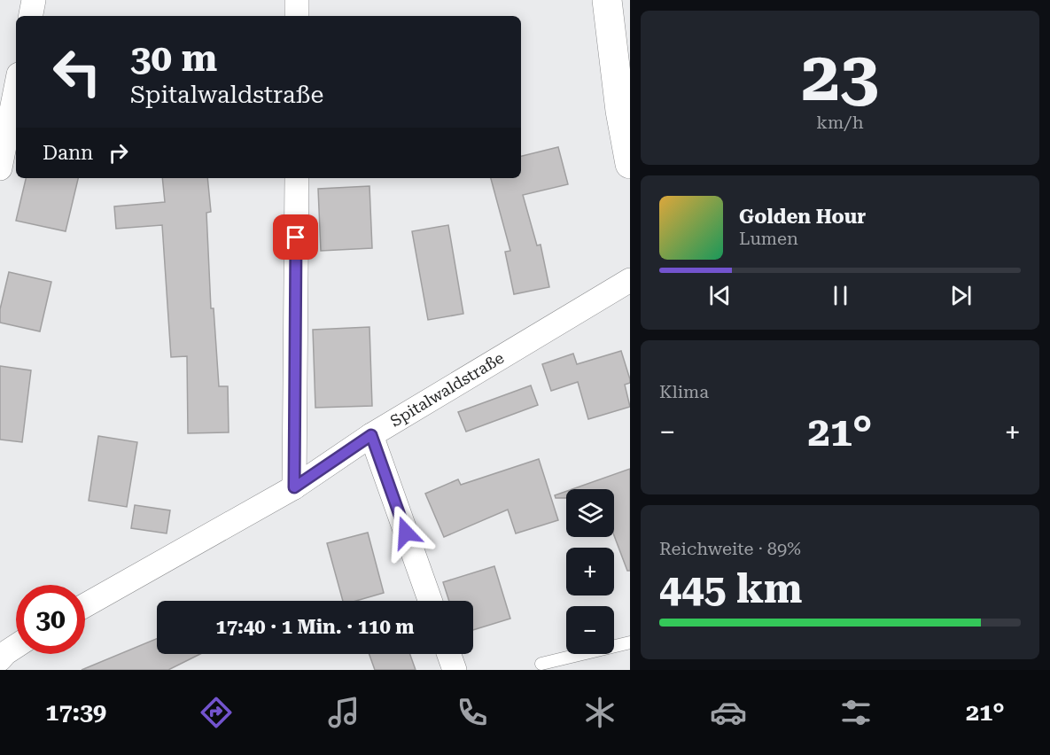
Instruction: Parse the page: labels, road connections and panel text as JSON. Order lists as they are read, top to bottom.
{
  "streets": {
    "street": ["Spitalwaldstraße"]
  },
  "page": {
    "tile": [
      ["23", "km/h"],
      "Klima",
      ["Reichweite · 89%", "445 km"]
    ],
    "turn": ["30 m", "Spitalwaldstraße"],
    "then": "Dann",
    "song": ["Golden Hour", "Lumen"],
    "heat": ["−", "21°", "+"],
    "map_buttons": ["+", "−"],
    "limit": "30",
    "trip": "17:40 · 1 Min. · 110 m",
    "tabs": ["17:39", "21°"]
  }
}
